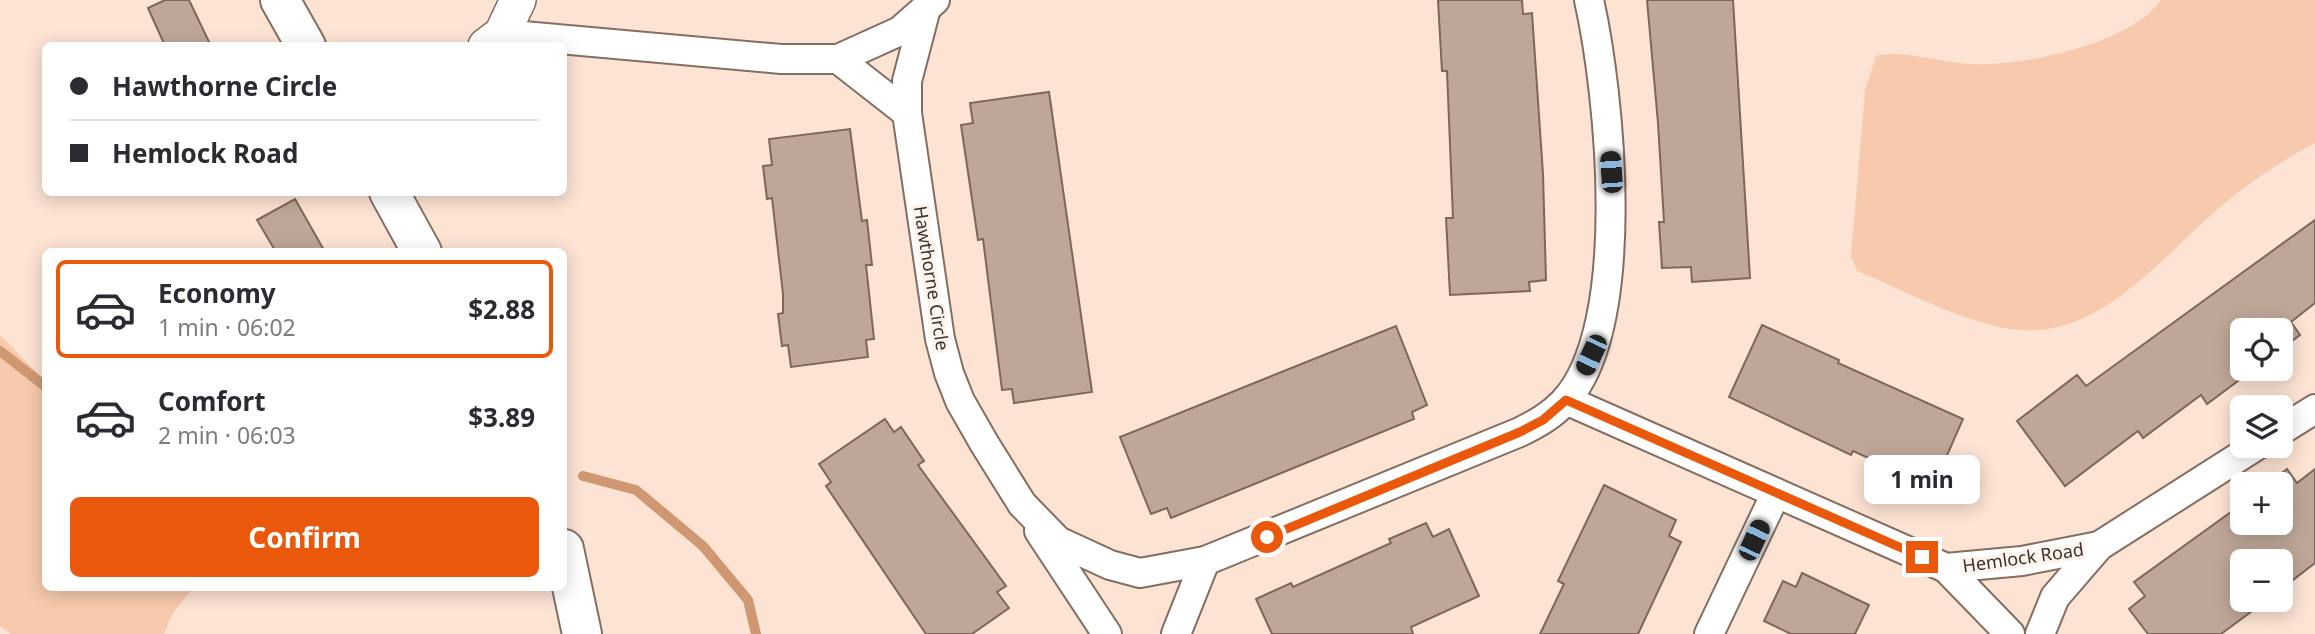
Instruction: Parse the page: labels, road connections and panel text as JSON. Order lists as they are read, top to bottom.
{
  "streets": {
    "street": ["Hawthorne Circle", "Hemlock Road"]
  },
  "crossings": [
    ["Hawthorne Circle", "Hemlock Road"]
  ],
  "page": {
    "banner": ["Hawthorne Circle", "Hemlock Road"],
    "list": [
      {
        "name": "Economy",
        "note": "1 min · 06:02",
        "value": "$2.88"
      },
      {
        "name": "Comfort",
        "note": "2 min · 06:03",
        "value": "$3.89"
      }
    ],
    "map_buttons": ["+", "−"],
    "bubble": "1 min",
    "buttons": "Confirm"
  }
}
